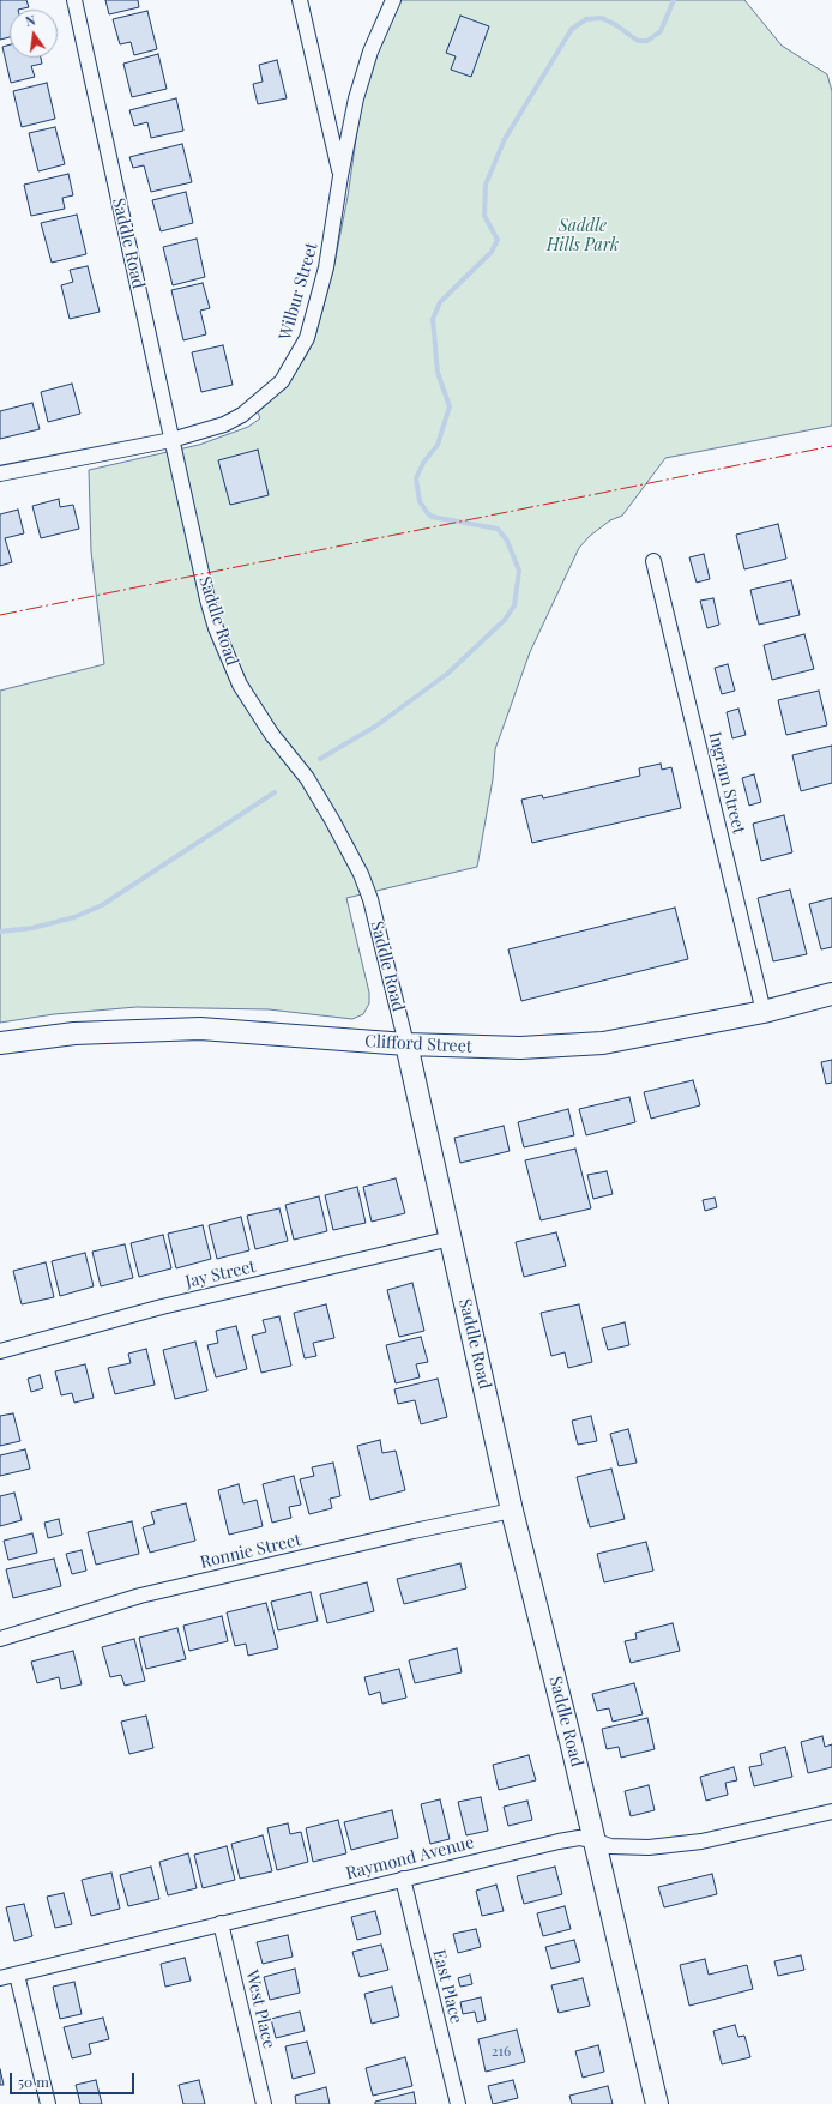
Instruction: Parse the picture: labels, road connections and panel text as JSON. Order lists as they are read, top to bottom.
{
  "streets": {
    "street": [
      "Saddle Road",
      "Wilbur Street",
      "Ingram Street",
      "Clifford Street",
      "Jay Street",
      "Ronnie Street",
      "Raymond Avenue",
      "East Place",
      "West Place"
    ]
  },
  "crossings": [
    ["Saddle Road", "Wilbur Street"],
    ["Saddle Road", "Clifford Street"],
    ["Saddle Road", "Jay Street"],
    ["Saddle Road", "Ronnie Street"],
    ["Saddle Road", "Raymond Avenue"],
    ["Ingram Street", "Clifford Street"],
    ["Raymond Avenue", "East Place"],
    ["Raymond Avenue", "West Place"]
  ],
  "parks": ["Saddle Hills Park"],
  "house_numbers": ["216"],
  "scale_bar": "50 m",
  "north": "top"
}
